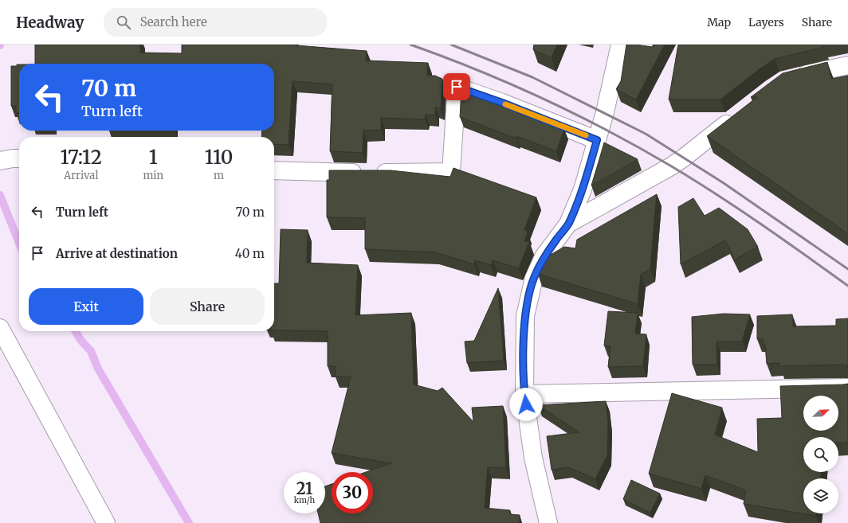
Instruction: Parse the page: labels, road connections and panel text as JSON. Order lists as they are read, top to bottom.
{
  "north": "top right",
  "page": {
    "header": "Headway",
    "search": "Search here",
    "nav": ["Map", "Layers", "Share"],
    "turn": ["70 m", "Turn left"],
    "eta": [
      "17:12",
      "Arrival",
      "1",
      "min",
      "110",
      "m"
    ],
    "list": [
      {
        "name": "Turn left",
        "value": "70 m"
      },
      {
        "name": "Arrive at destination",
        "value": "40 m"
      }
    ],
    "buttons": ["Exit", "Share"],
    "speed": "21 km/h",
    "limit": "30"
  }
}
